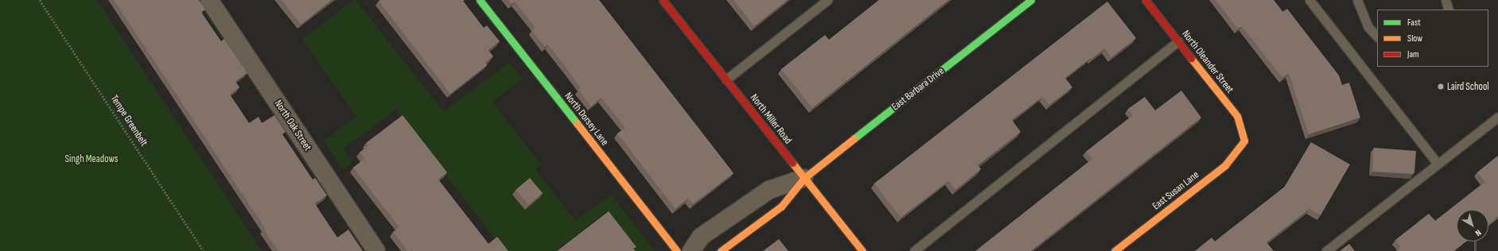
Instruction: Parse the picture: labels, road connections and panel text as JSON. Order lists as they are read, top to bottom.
{
  "streets": {
    "street": [
      "North Oleander Street",
      "East Barbara Drive",
      "North Dorsey Lane",
      "North Miller Road",
      "North Oak Street",
      "East Susan Lane"
    ],
    "path": ["Tempe Greenbelt"]
  },
  "crossings": [
    ["North Oleander Street", "East Susan Lane"],
    ["East Barbara Drive", "North Miller Road"]
  ],
  "parks": ["Singh Meadows"],
  "places": ["Laird School"],
  "legend": ["Fast", "Slow", "Jam"],
  "north": "bottom right"
}
